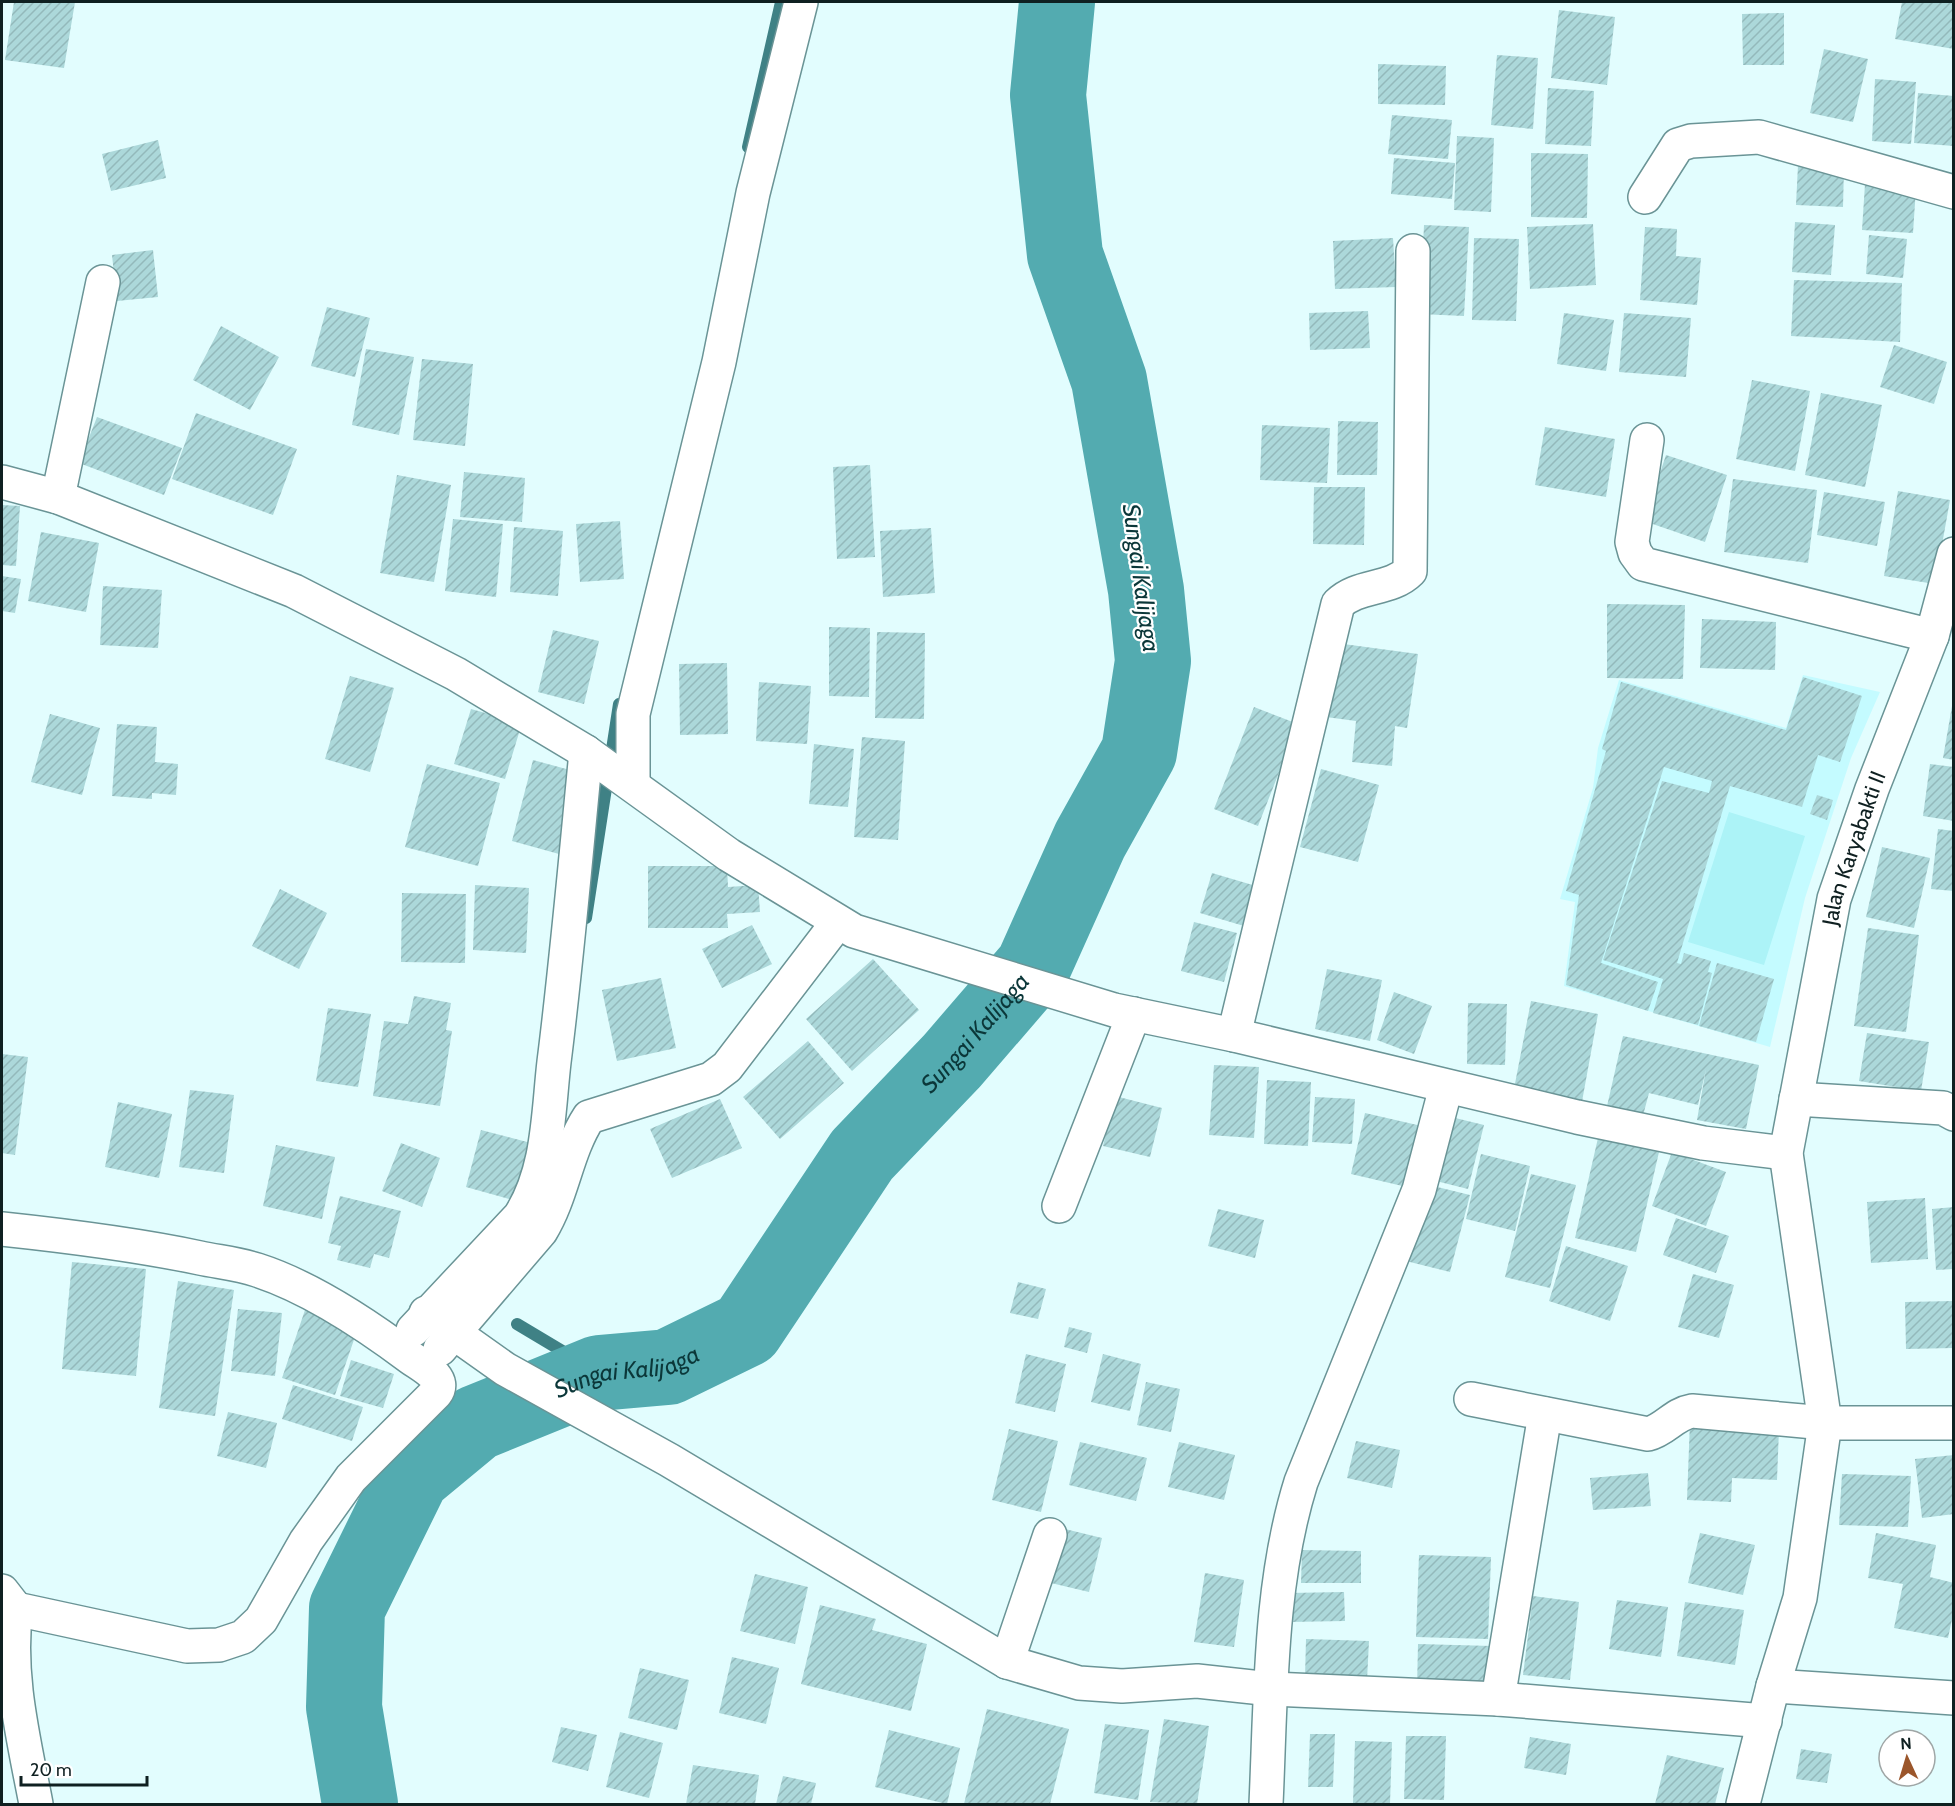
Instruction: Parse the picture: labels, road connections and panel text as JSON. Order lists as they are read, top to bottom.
{
  "streets": {
    "street": ["Jalan Karyabakti II"]
  },
  "water": ["Sungai Kalijaga"],
  "scale_bar": "20 m",
  "north": "top"
}
